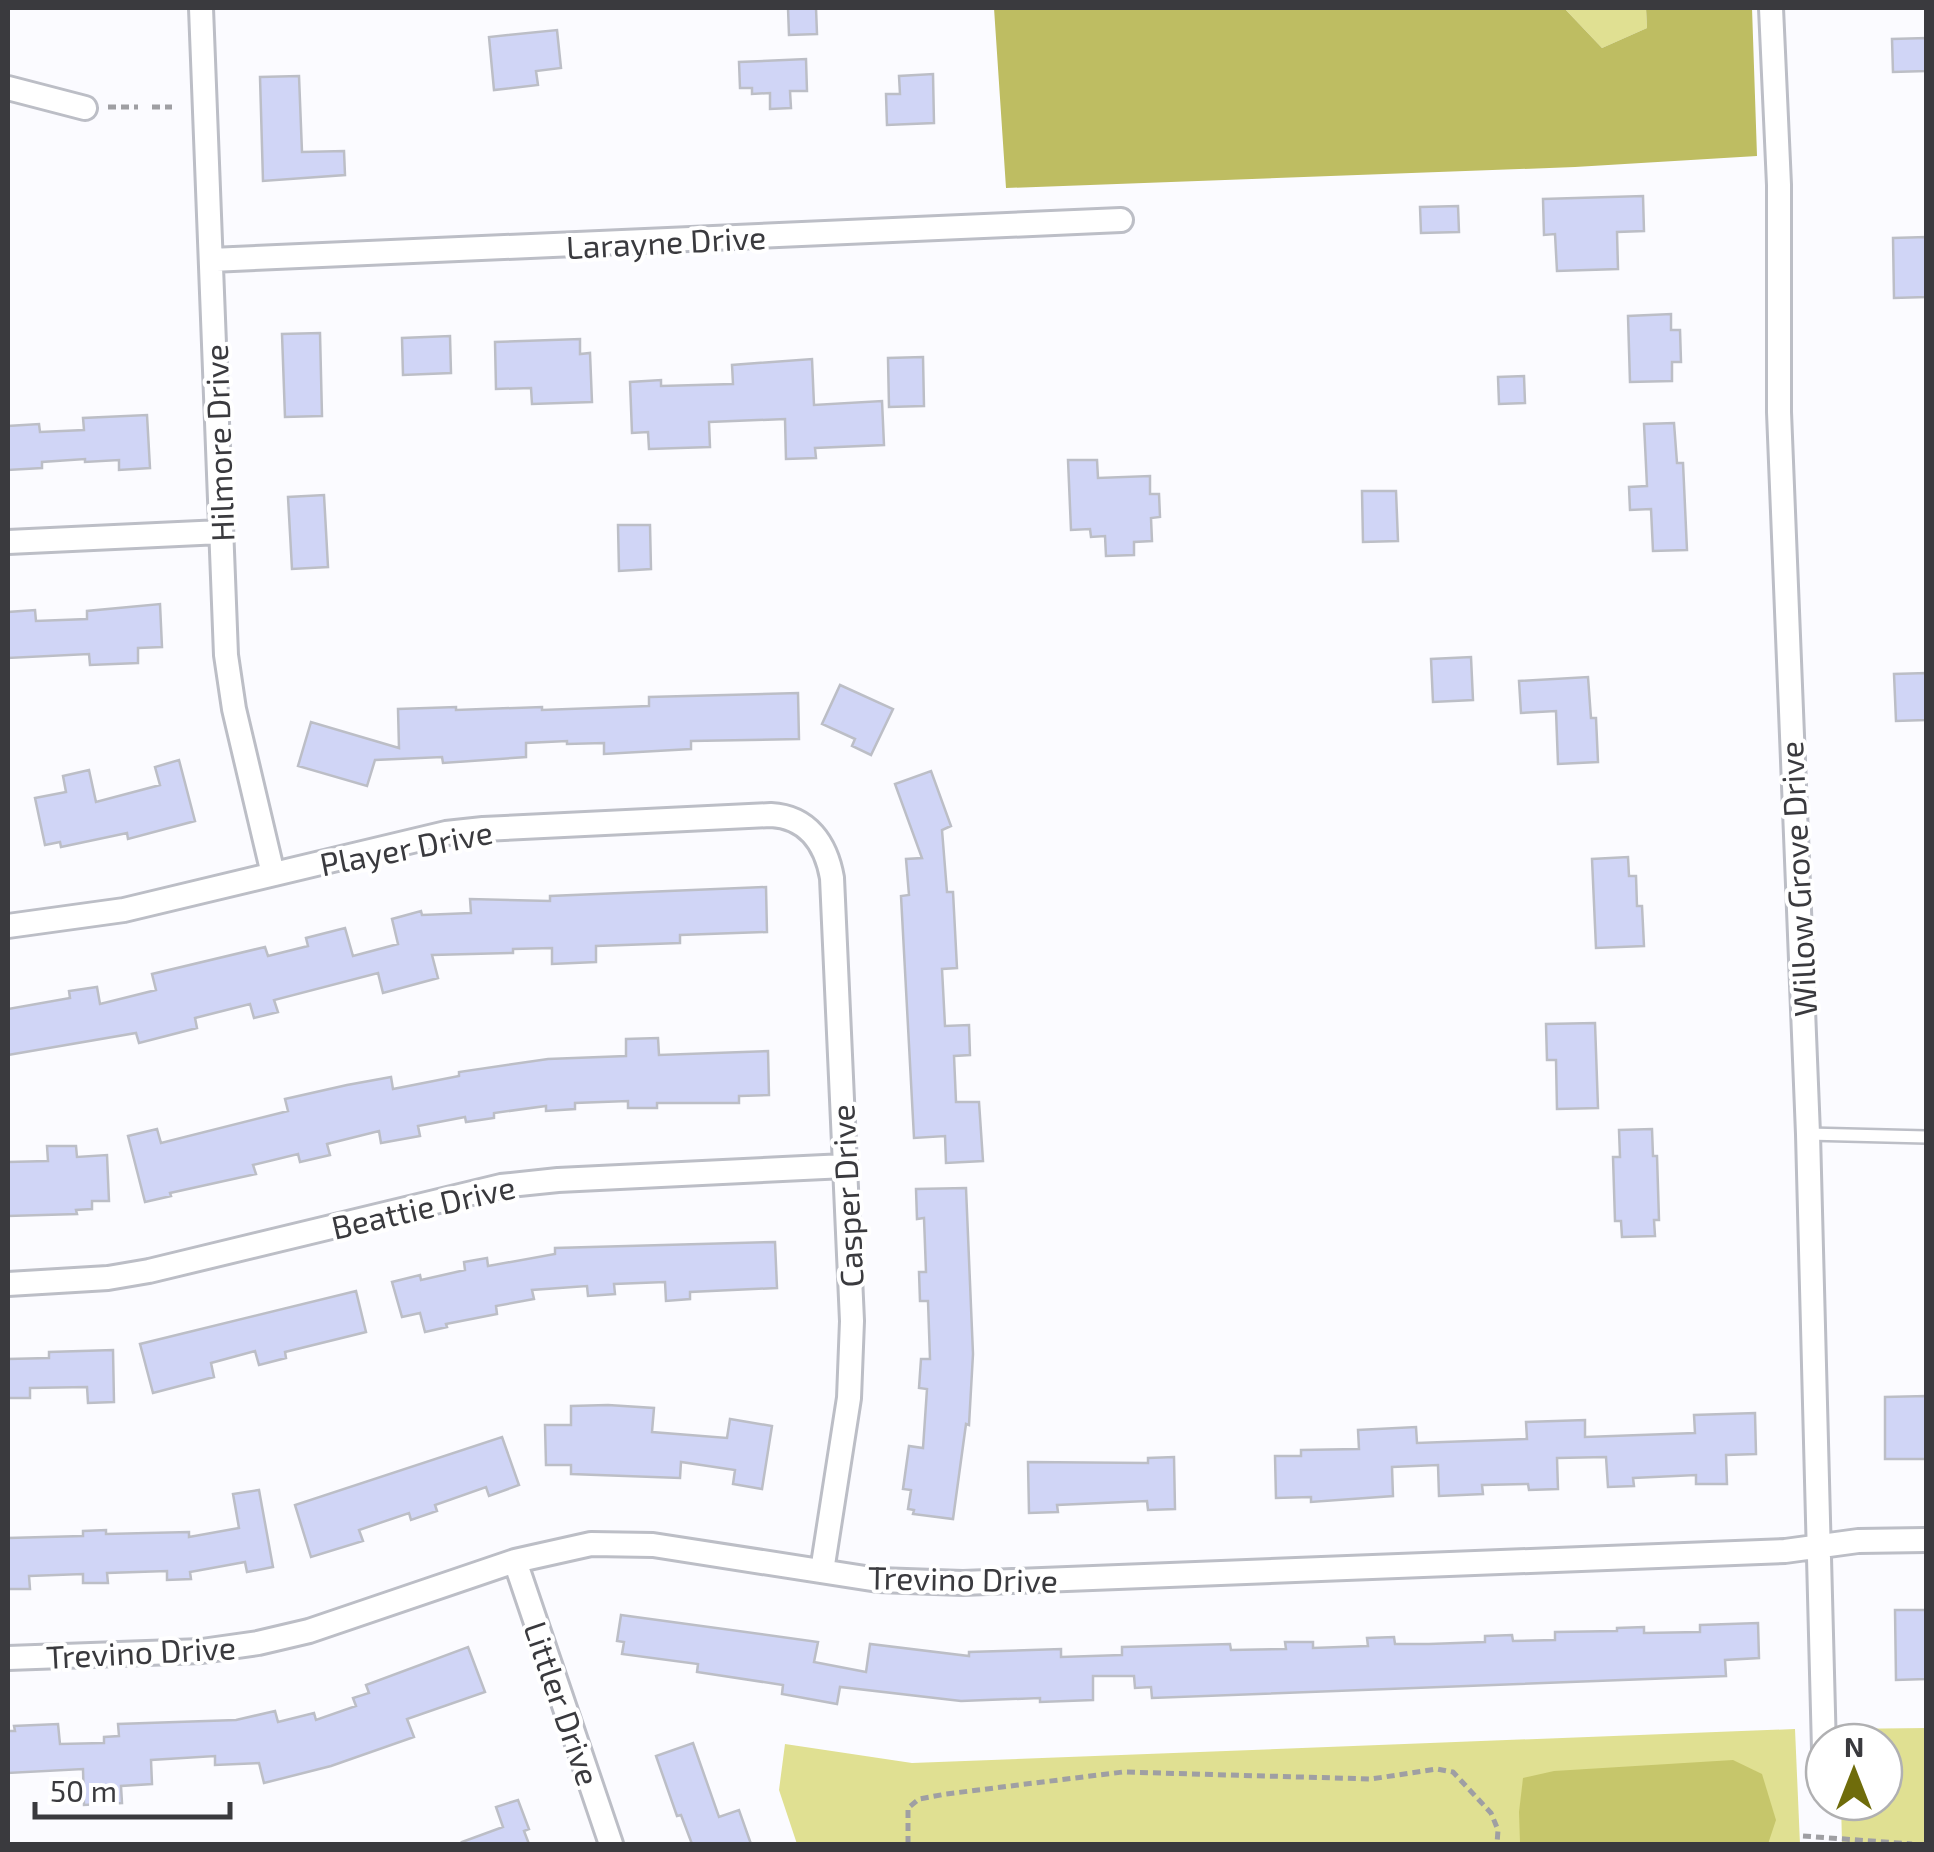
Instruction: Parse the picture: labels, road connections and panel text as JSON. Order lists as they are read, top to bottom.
{
  "streets": {
    "street": [
      "Larayne Drive",
      "Hilmore Drive",
      "Player Drive",
      "Willow Grove Drive",
      "Casper Drive",
      "Beattie Drive",
      "Trevino Drive",
      "Littler Drive"
    ]
  },
  "crossings": [
    ["Larayne Drive", "Hilmore Drive"],
    ["Hilmore Drive", "Player Drive"],
    ["Player Drive", "Casper Drive"],
    ["Willow Grove Drive", "Trevino Drive"],
    ["Casper Drive", "Beattie Drive"],
    ["Casper Drive", "Trevino Drive"],
    ["Trevino Drive", "Littler Drive"]
  ],
  "scale_bar": "50 m",
  "north": "top"
}
